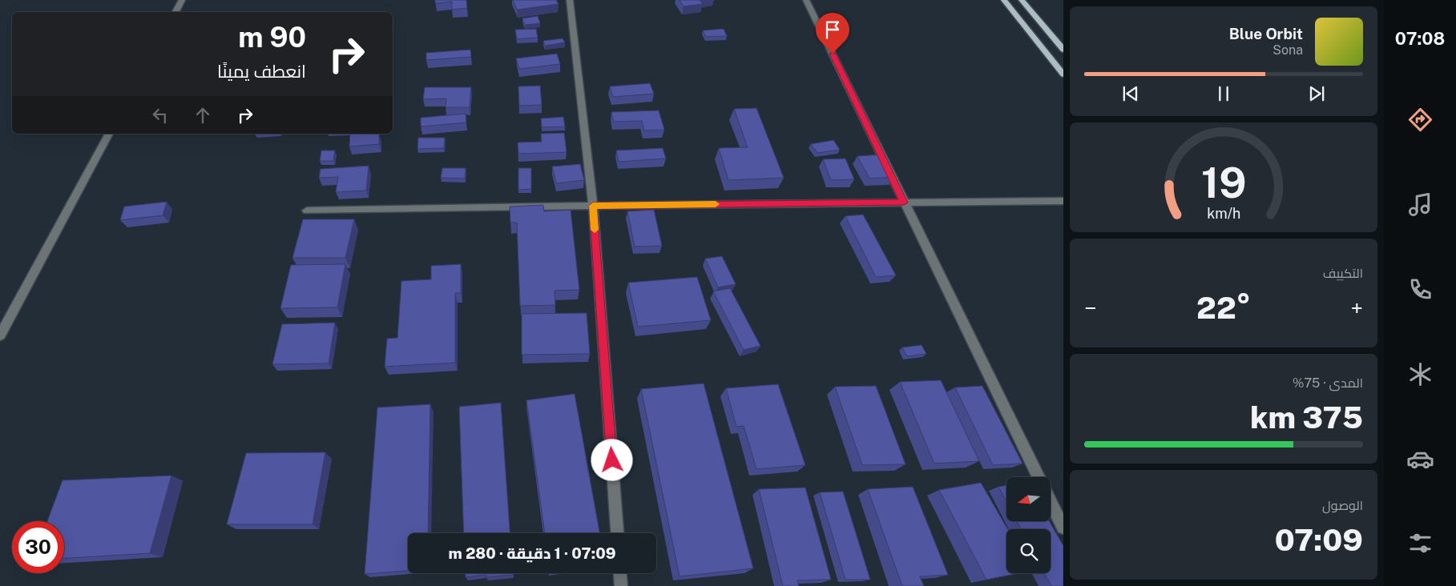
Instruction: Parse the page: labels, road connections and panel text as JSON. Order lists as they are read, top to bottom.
{
  "north": "left",
  "page": {
    "tabs": "07:08",
    "turn": ["90 m", "انعطف يمينًا"],
    "song": ["Blue Orbit", "Sona"],
    "tile": [
      "التكييف",
      ["المدى · 75%", "375 km"],
      ["الوصول", "07:09"]
    ],
    "heat": ["−", "22°", "+"],
    "limit": "30",
    "trip": "07:09 · 1 دقيقة · 280 m",
    "gauge": ["19", "km/h"]
  }
}
